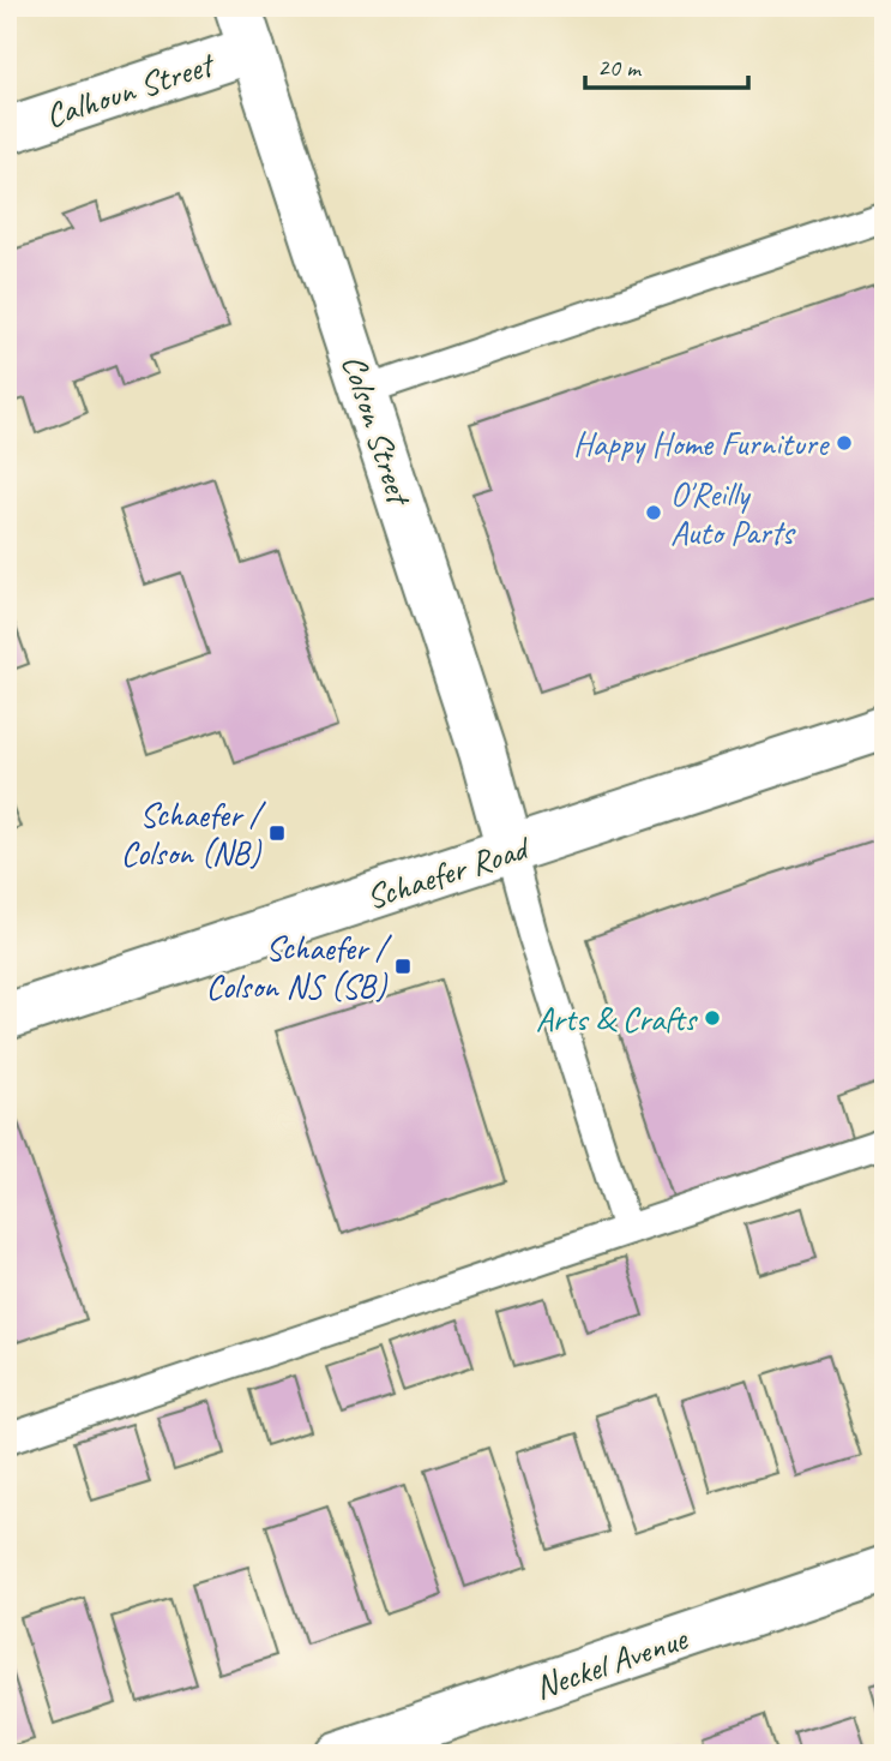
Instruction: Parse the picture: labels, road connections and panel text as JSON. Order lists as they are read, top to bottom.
{
  "streets": {
    "street": [
      "Calhoun Street",
      "Colson Street",
      "Schaefer Road",
      "Neckel Avenue"
    ]
  },
  "crossings": [
    ["Calhoun Street", "Colson Street"],
    ["Colson Street", "Schaefer Road"]
  ],
  "places": {
    "other": ["Happy Home Furniture", "O'Reilly Auto Parts", "Arts & Crafts"],
    "transit": ["Schaefer / Colson (NB)", "Schaefer / Colson NS (SB)"]
  },
  "scale_bar": "20 m"
}
